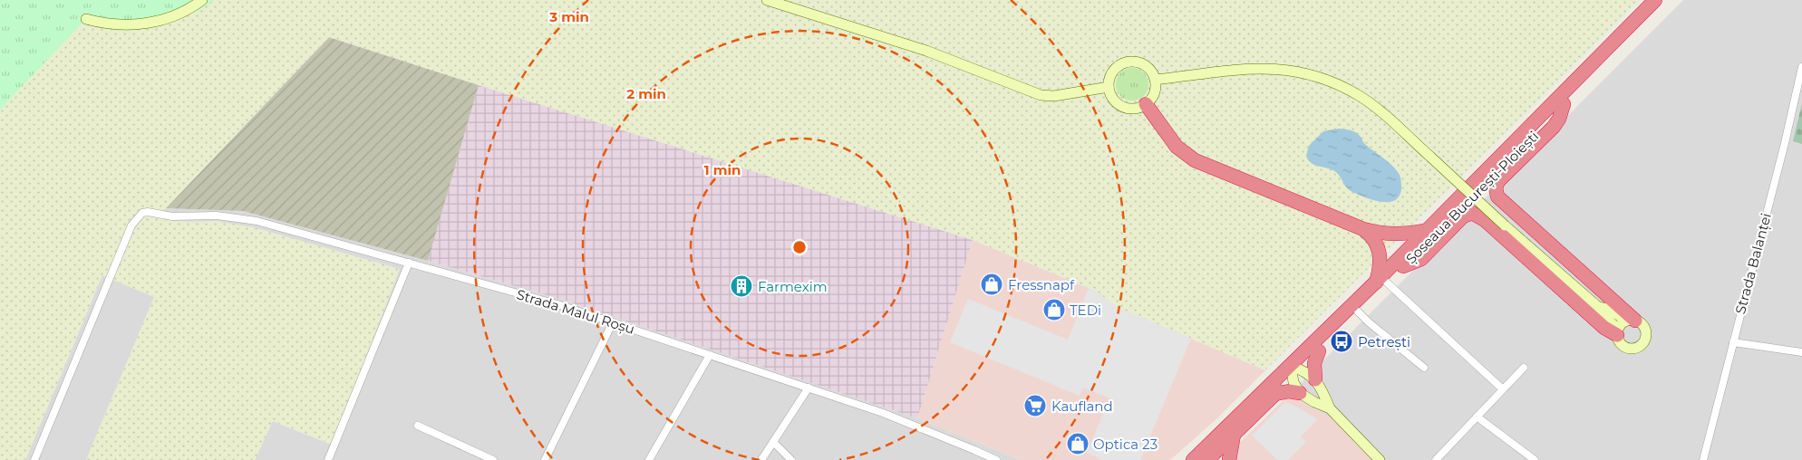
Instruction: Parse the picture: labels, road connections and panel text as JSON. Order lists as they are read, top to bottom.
{
  "streets": {
    "highway": ["Șoseaua București-Ploiești"],
    "street": ["Strada Balanței", "Strada Malul Roșu"]
  },
  "places": {
    "shop": ["Fressnapf", "TEDi", "Optica 23"],
    "building": ["Farmexim"],
    "bus stop": ["Petrești"],
    "supermarket": ["Kaufland"]
  },
  "rings": ["3 min", "2 min", "1 min"]
}
